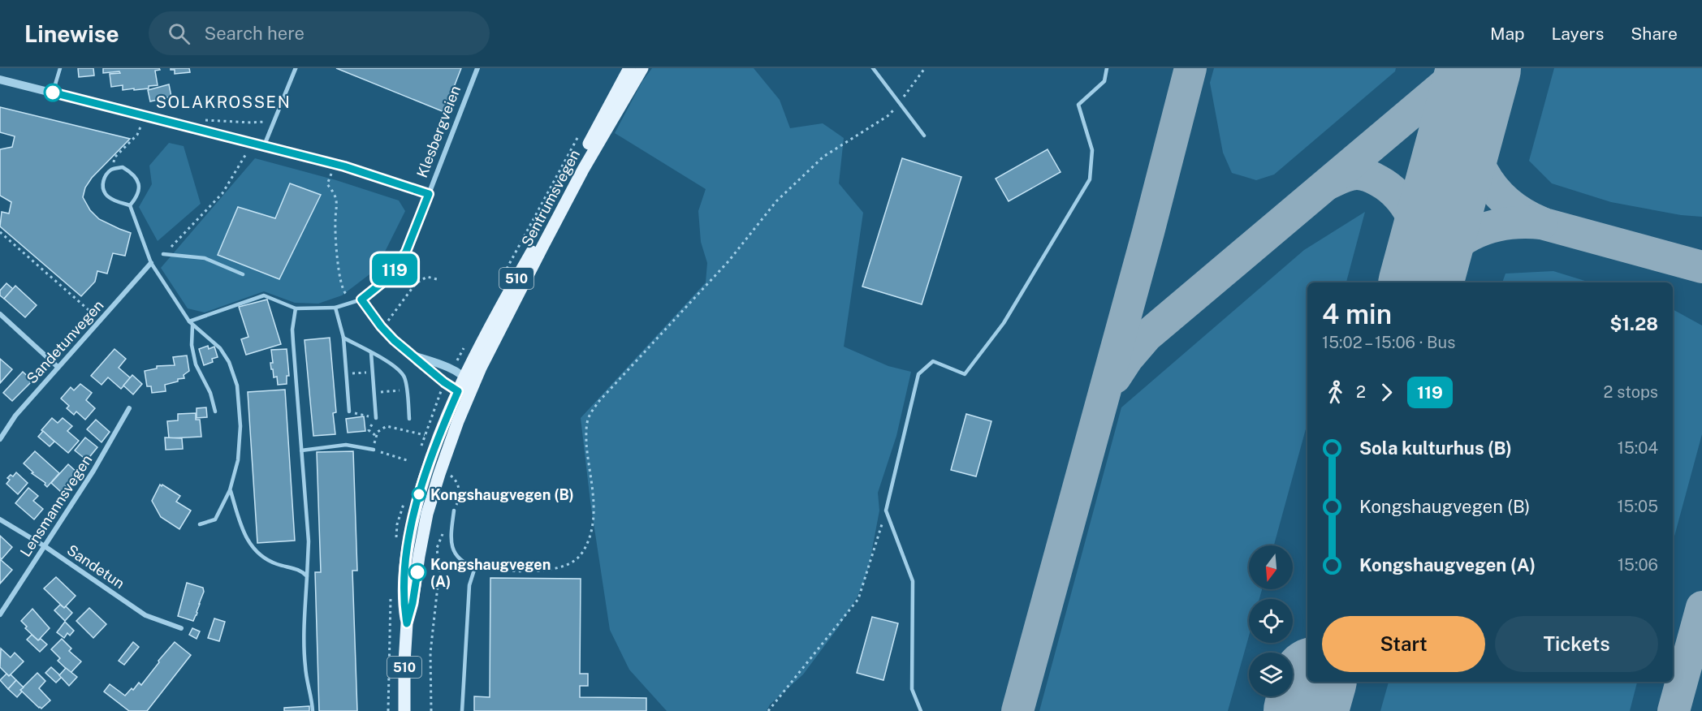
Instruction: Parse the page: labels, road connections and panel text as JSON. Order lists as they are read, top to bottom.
{
  "streets": {
    "main road": ["Sentrumsvegen", "510"],
    "street": [
      "Klesbergveien",
      "Sandetunvegen",
      "Lensmannsvegen",
      "Sandetun"
    ]
  },
  "crossings": [
    ["Lensmannsvegen", "Sandetun"]
  ],
  "districts": ["SOLAKROSSEN"],
  "places": ["Kongshaugvegen (B)", "Kongshaugvegen (A)"],
  "lines": ["bus line 119"],
  "north": "bottom",
  "page": {
    "header": "Linewise",
    "search": "Search here",
    "nav": ["Map", "Layers", "Share"],
    "on_map": "119",
    "heading": ["4 min", "15:02 – 15:06 · Bus", "$1.28"],
    "legs": ["2", "119", "2 stops"],
    "list": [
      {
        "name": "Sola kulturhus (B)",
        "value": "15:04"
      },
      {
        "name": "Kongshaugvegen (B)",
        "value": "15:05"
      },
      {
        "name": "Kongshaugvegen (A)",
        "value": "15:06"
      }
    ],
    "buttons": ["Start", "Tickets"]
  }
}
